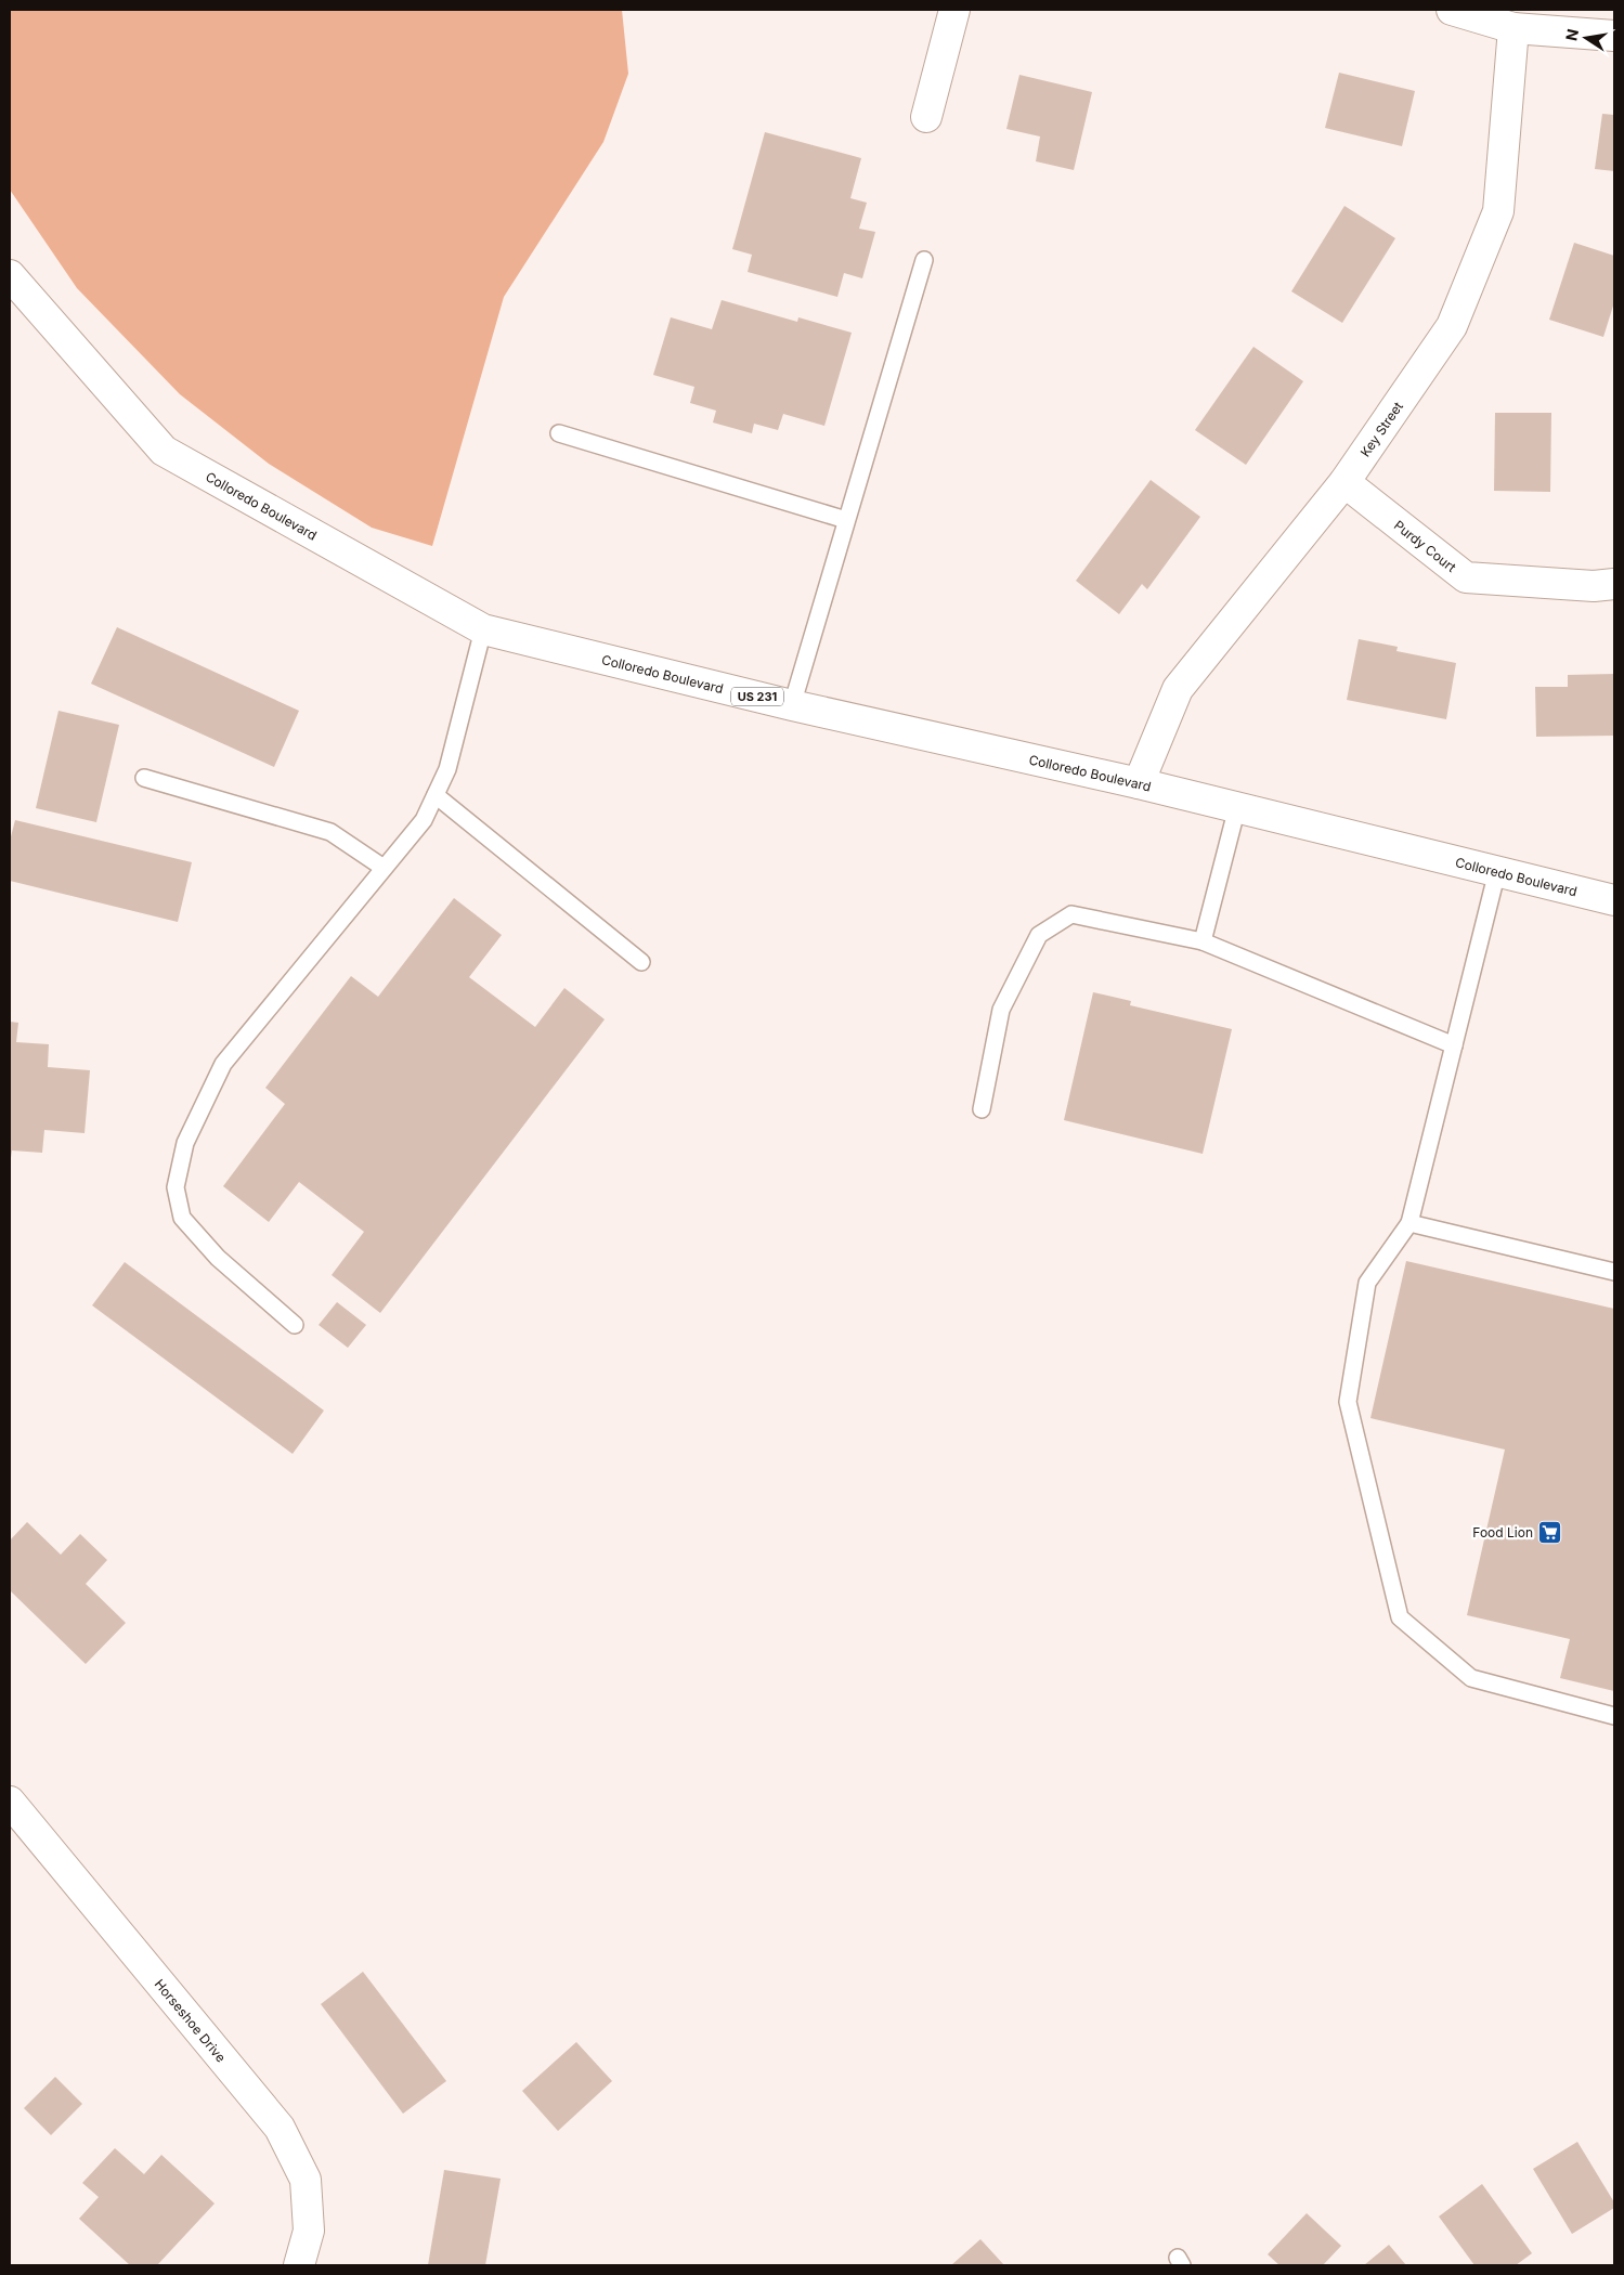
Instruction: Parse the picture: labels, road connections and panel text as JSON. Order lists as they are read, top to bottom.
{
  "streets": {
    "main road": [
      "Key Street",
      "Colloredo Boulevard",
      "Purdy Court",
      "US 231",
      "Horseshoe Drive"
    ]
  },
  "crossings": [
    ["Key Street", "Colloredo Boulevard"],
    ["Key Street", "Purdy Court"]
  ],
  "places": {
    "supermarket": ["Food Lion"]
  },
  "north": "left"
}
